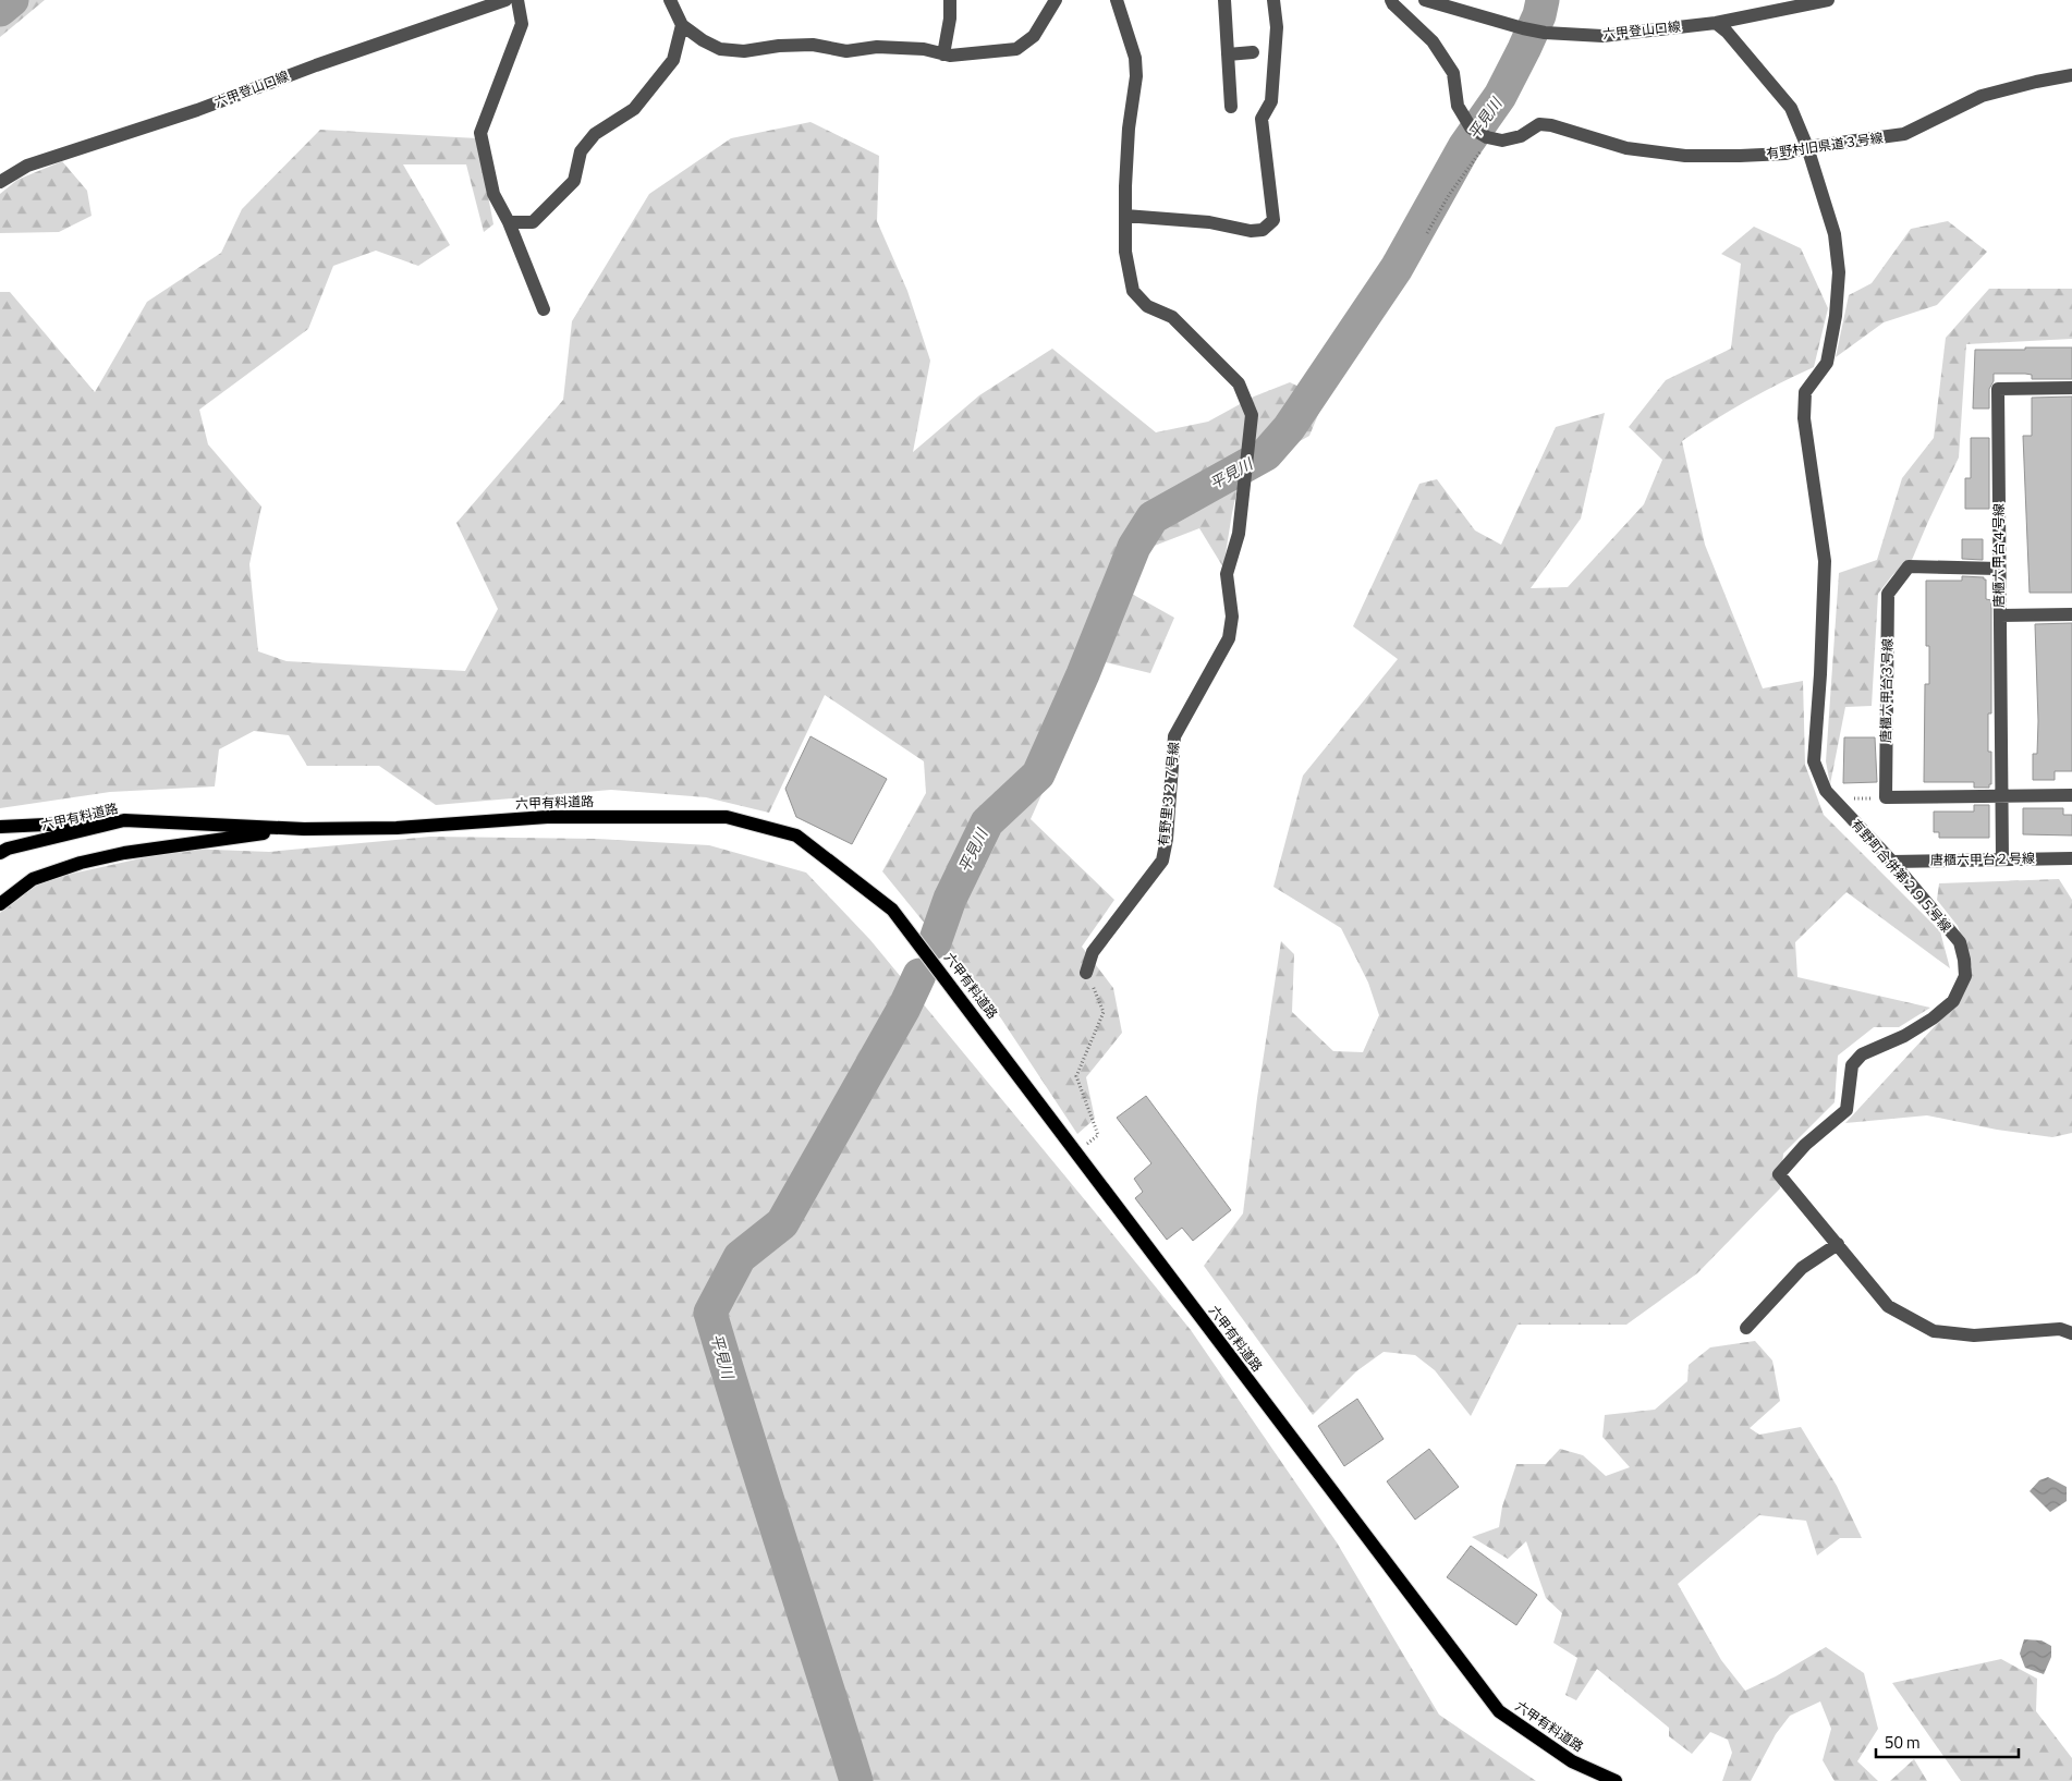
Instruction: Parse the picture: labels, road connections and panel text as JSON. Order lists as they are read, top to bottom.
{
  "streets": {
    "main road": ["六甲有料道路"],
    "street": [
      "六甲登山口線",
      "有野村旧県道３号線",
      "唐櫃六甲台４号線",
      "唐櫃六甲台３号線",
      "有野里３２７号線",
      "唐櫃六甲台２号線",
      "有野町合併第２９５号線"
    ]
  },
  "crossings": [
    ["六甲登山口線", "有野町合併第２９５号線"],
    ["有野村旧県道３号線", "有野町合併第２９５号線"],
    ["唐櫃六甲台４号線", "唐櫃六甲台３号線"],
    ["唐櫃六甲台４号線", "唐櫃六甲台２号線"],
    ["唐櫃六甲台２号線", "有野町合併第２９５号線"]
  ],
  "water": ["平見川"],
  "scale_bar": "50 m"
}
